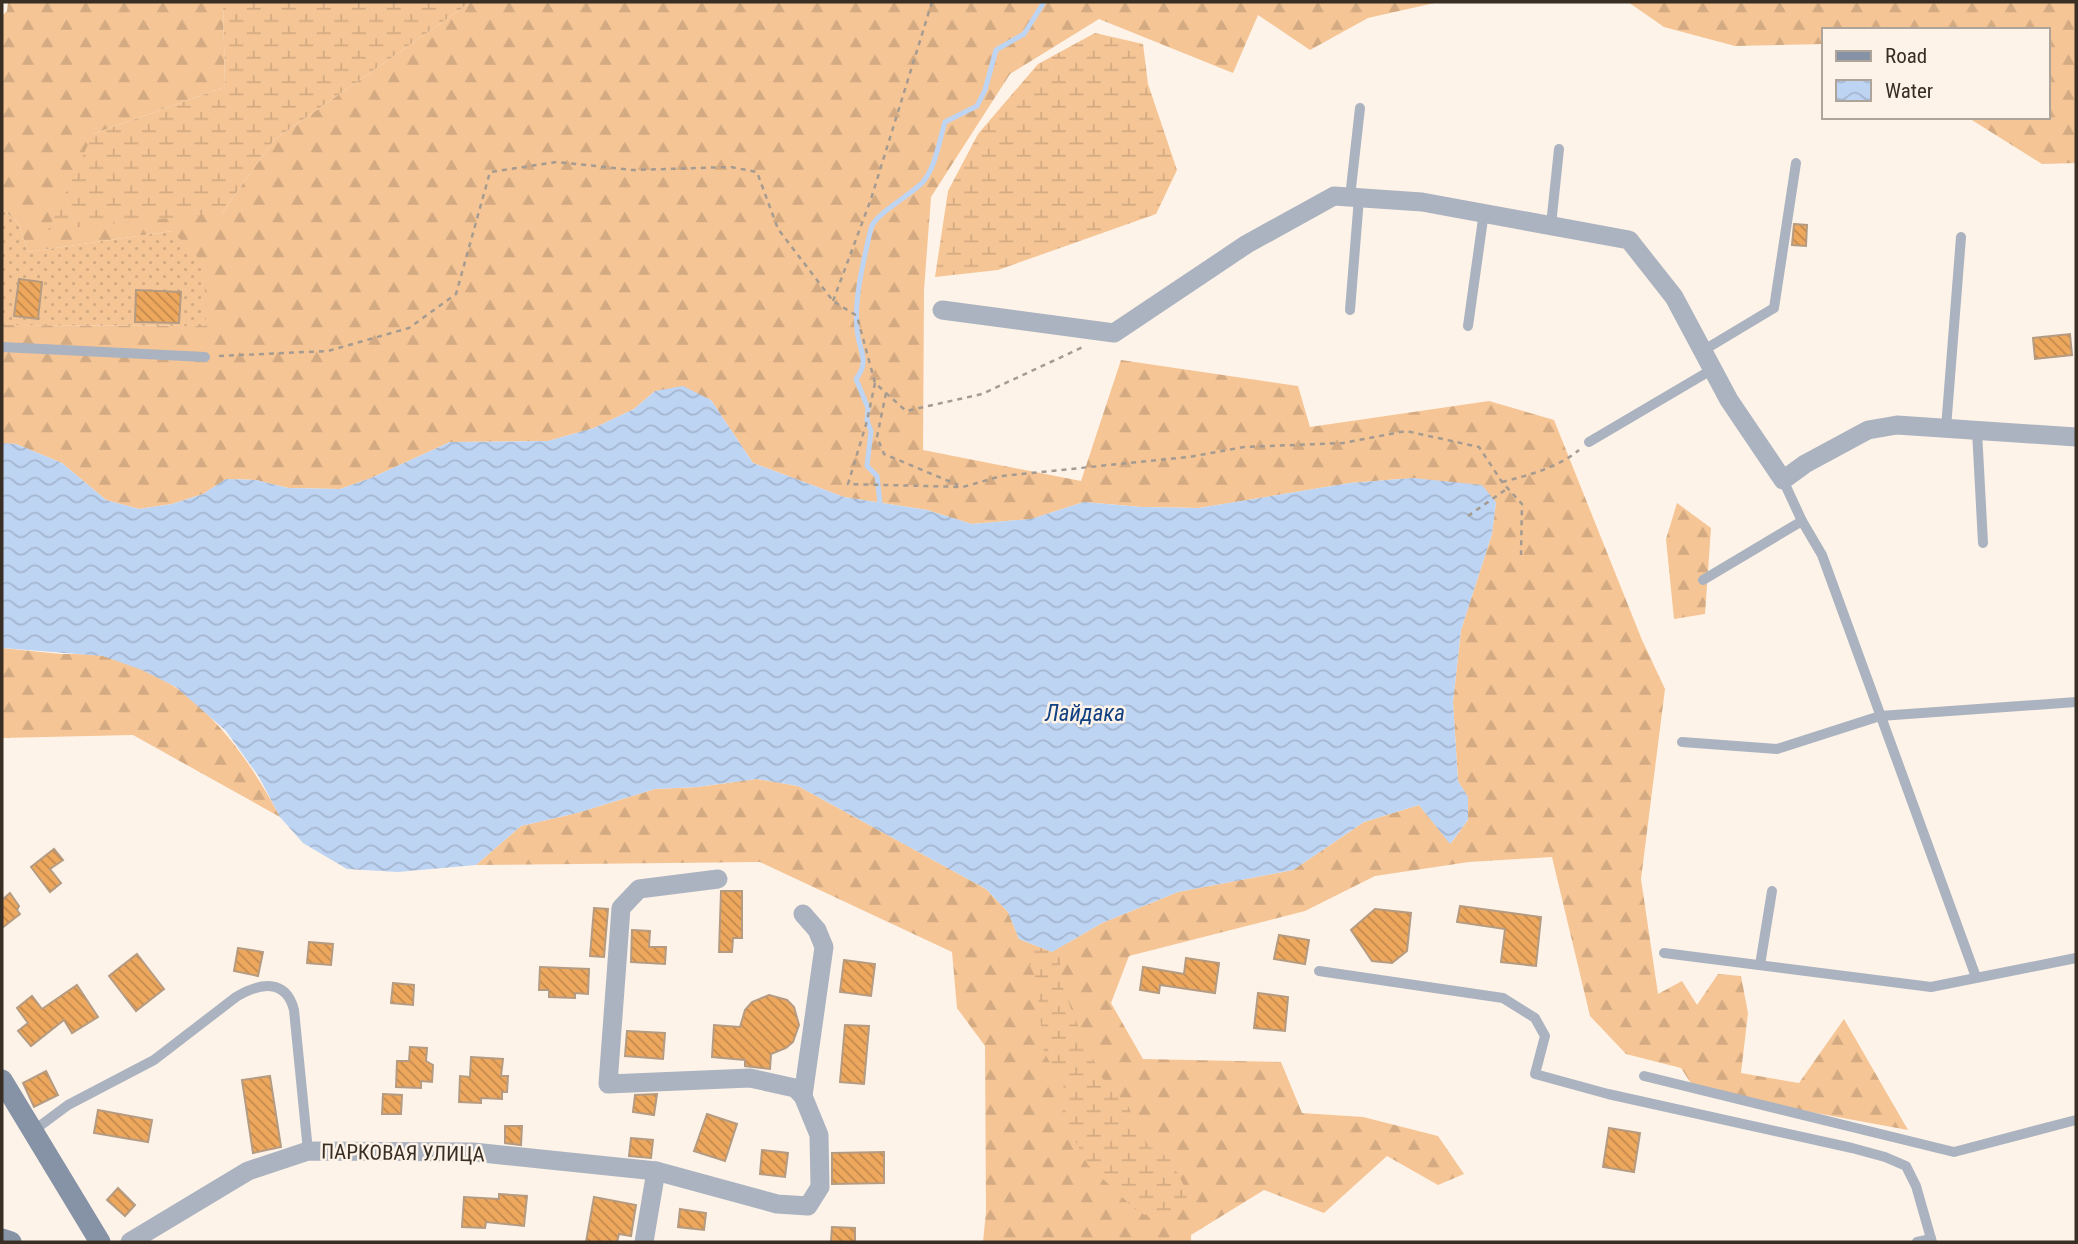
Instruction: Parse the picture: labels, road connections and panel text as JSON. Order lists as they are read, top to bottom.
{
  "streets": {
    "street": ["ПАРКОВАЯ УЛИЦА"]
  },
  "water": ["Лайдака"],
  "legend": ["Road", "Water"]
}
